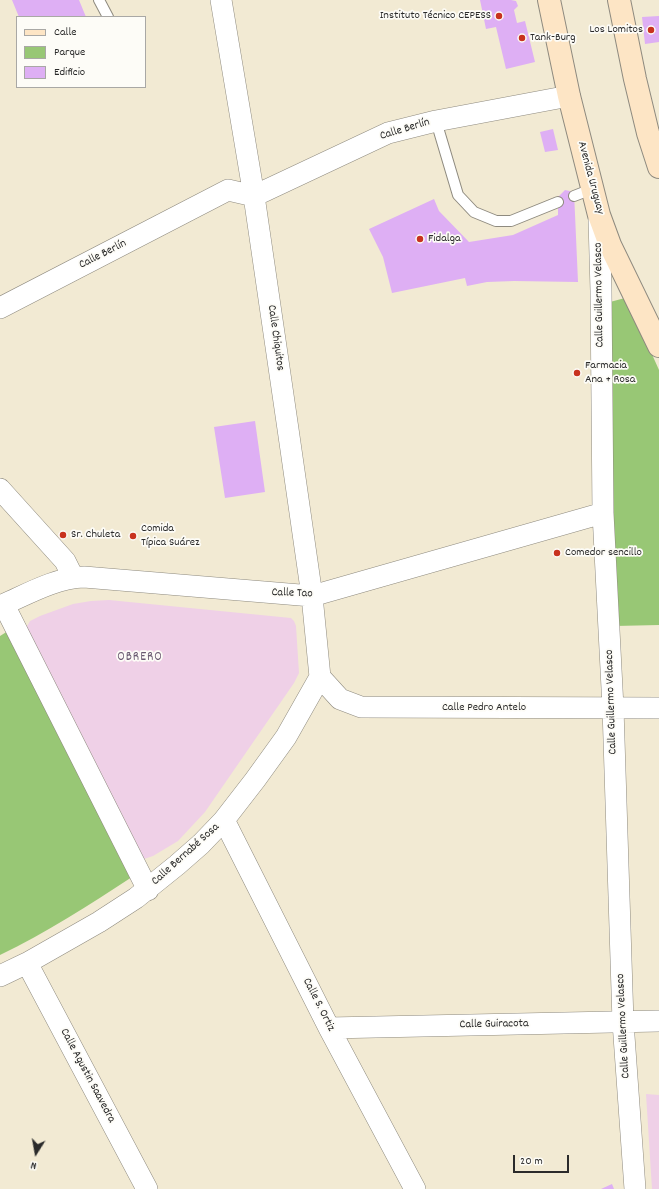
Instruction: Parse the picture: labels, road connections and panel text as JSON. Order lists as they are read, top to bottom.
{
  "streets": {
    "main road": ["Avenida Uruguay"],
    "street": [
      "Calle Berlín",
      "Calle Guillermo Velasco",
      "Calle Chiquitos",
      "Calle Tao",
      "Calle Pedro Antelo",
      "Calle Bernabé Sosa",
      "Calle S. Ortiz",
      "Calle Guiracota",
      "Calle Agustin Saavedra"
    ]
  },
  "crossings": [
    ["Calle Berlín", "Avenida Uruguay"],
    ["Calle Berlín", "Calle Chiquitos"],
    ["Avenida Uruguay", "Calle Guillermo Velasco"],
    ["Calle Guillermo Velasco", "Calle Tao"],
    ["Calle Guillermo Velasco", "Calle Pedro Antelo"],
    ["Calle Guillermo Velasco", "Calle Guiracota"],
    ["Calle Chiquitos", "Calle Tao"],
    ["Calle Chiquitos", "Calle Pedro Antelo"],
    ["Calle Chiquitos", "Calle Bernabé Sosa"],
    ["Calle Pedro Antelo", "Calle Bernabé Sosa"],
    ["Calle Bernabé Sosa", "Calle S. Ortiz"],
    ["Calle Bernabé Sosa", "Calle Agustin Saavedra"],
    ["Calle S. Ortiz", "Calle Guiracota"]
  ],
  "districts": ["OBRERO"],
  "places": [
    "Instituto Técnico CEPESS",
    "Los Lomitos",
    "Tank-Burg",
    "Fidalga",
    "Farmacia Ana + Rosa",
    "Sr. Chuleta",
    "Comida Típica Suárez",
    "Comedor sencillo"
  ],
  "legend": ["Calle", "Parque", "Edificio"],
  "scale_bar": "20 m",
  "north": "bottom"
}
